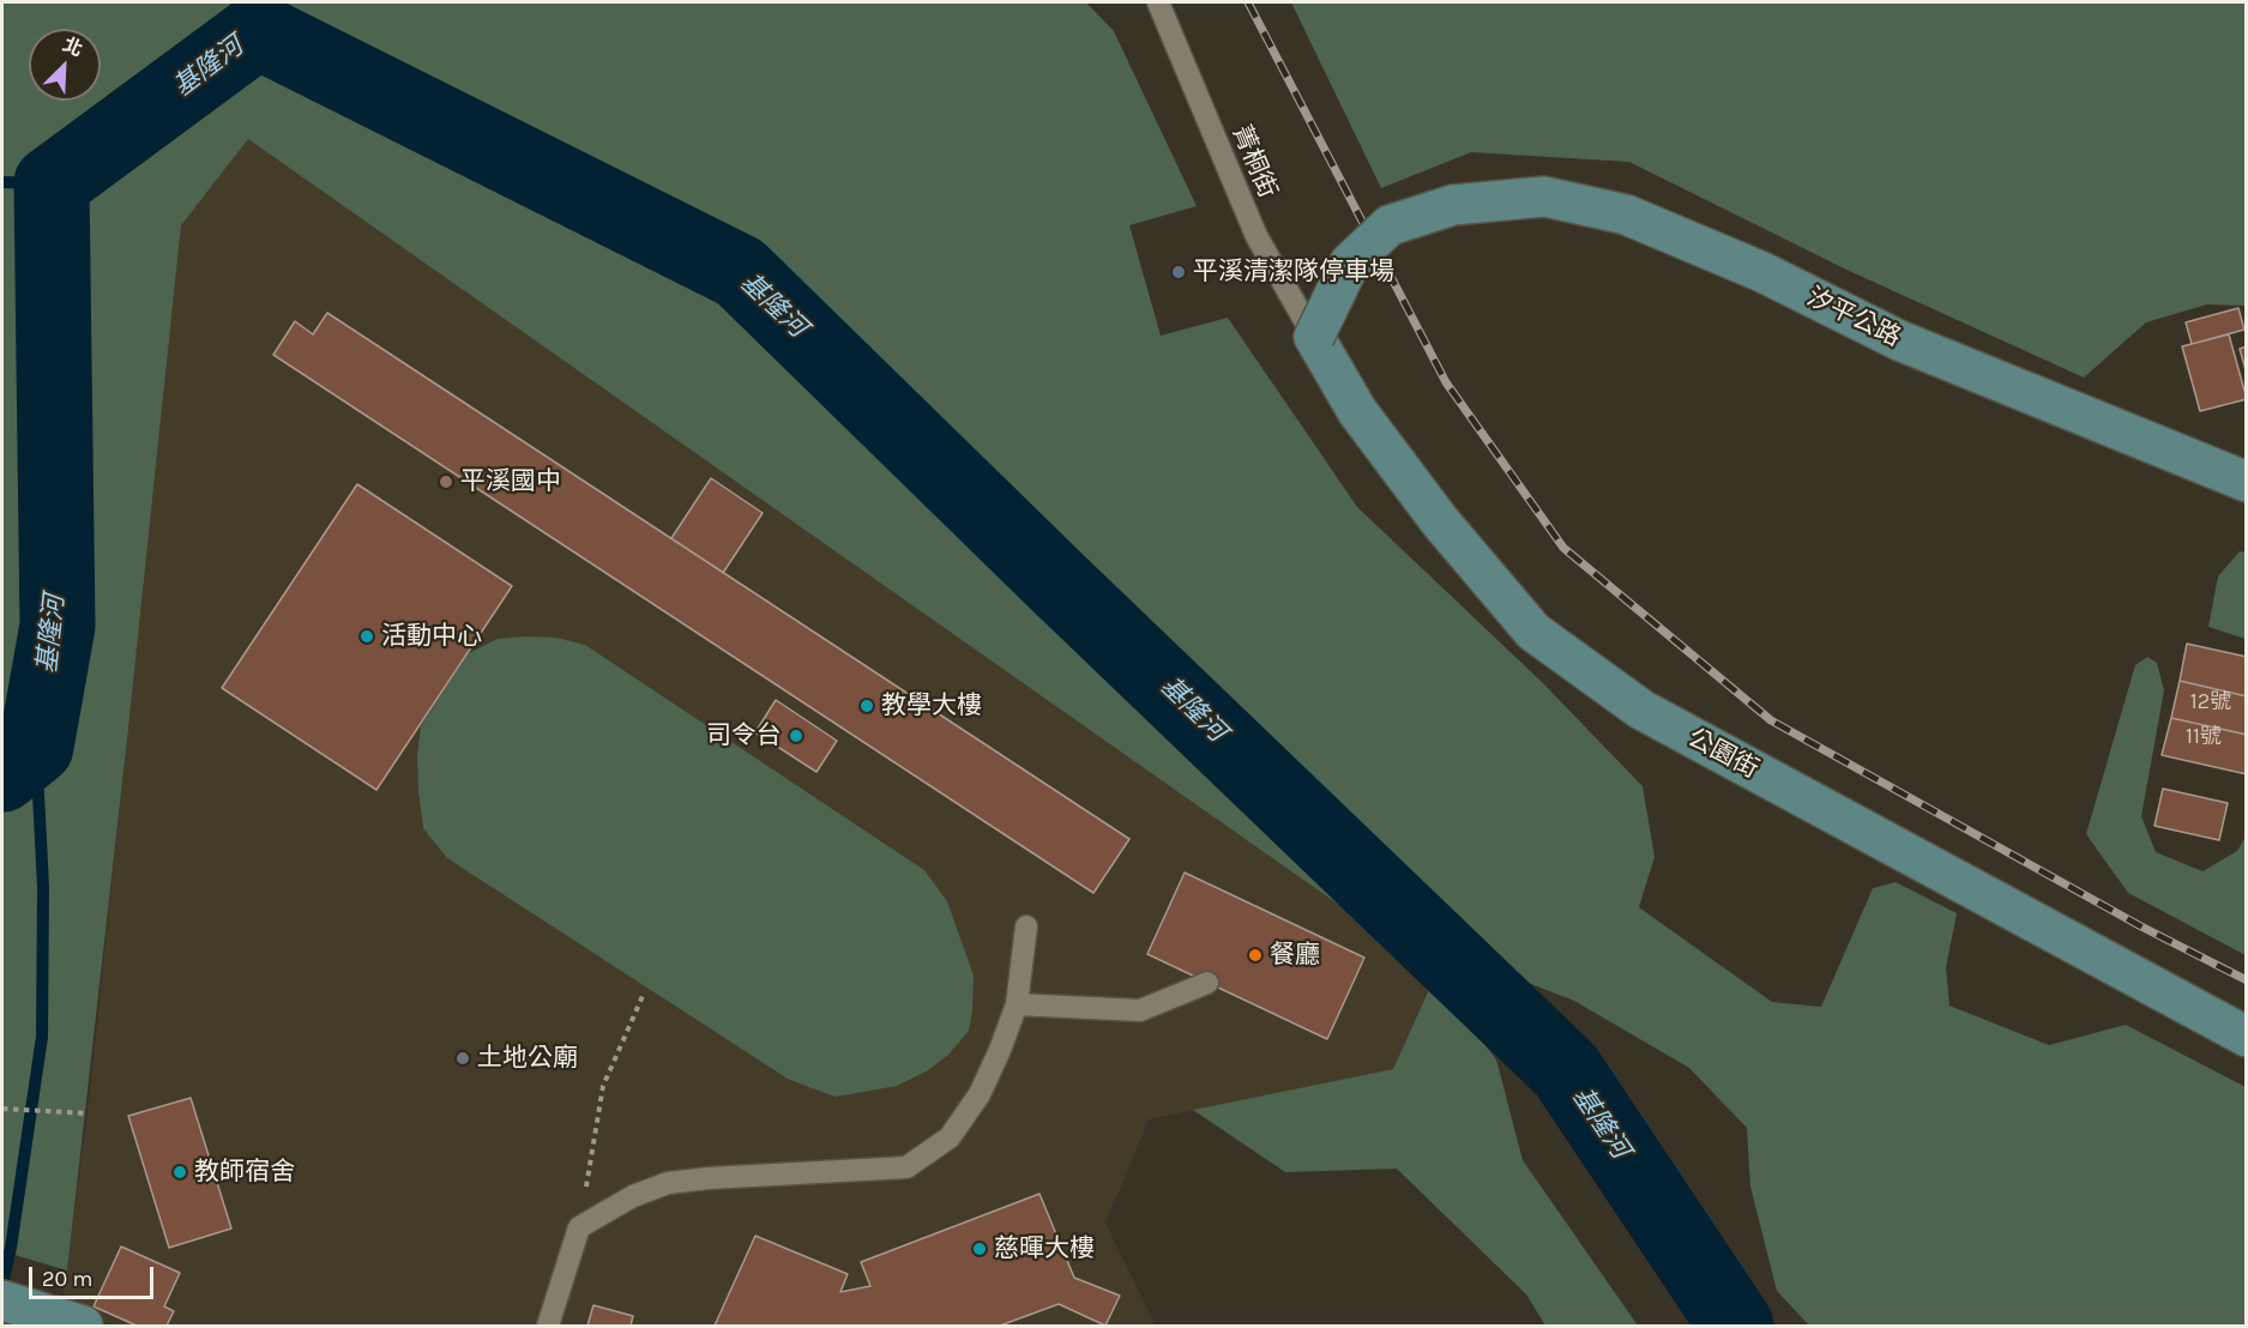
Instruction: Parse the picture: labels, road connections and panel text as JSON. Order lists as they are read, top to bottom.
{
  "streets": {
    "street": ["汐平公路", "公園街"],
    "lane": ["菁桐街"]
  },
  "crossings": [
    ["菁桐街", "汐平公路"],
    ["菁桐街", "公園街"],
    ["汐平公路", "公園街"]
  ],
  "water": ["基隆河"],
  "places": [
    "平溪清潔隊停車場",
    "平溪國中",
    "活動中心",
    "教學大樓",
    "司令台",
    "餐廳",
    "土地公廟",
    "教師宿舍",
    "慈暉大樓"
  ],
  "house_numbers": ["12號", "11號"],
  "scale_bar": "20 m",
  "north": "top right"
}
